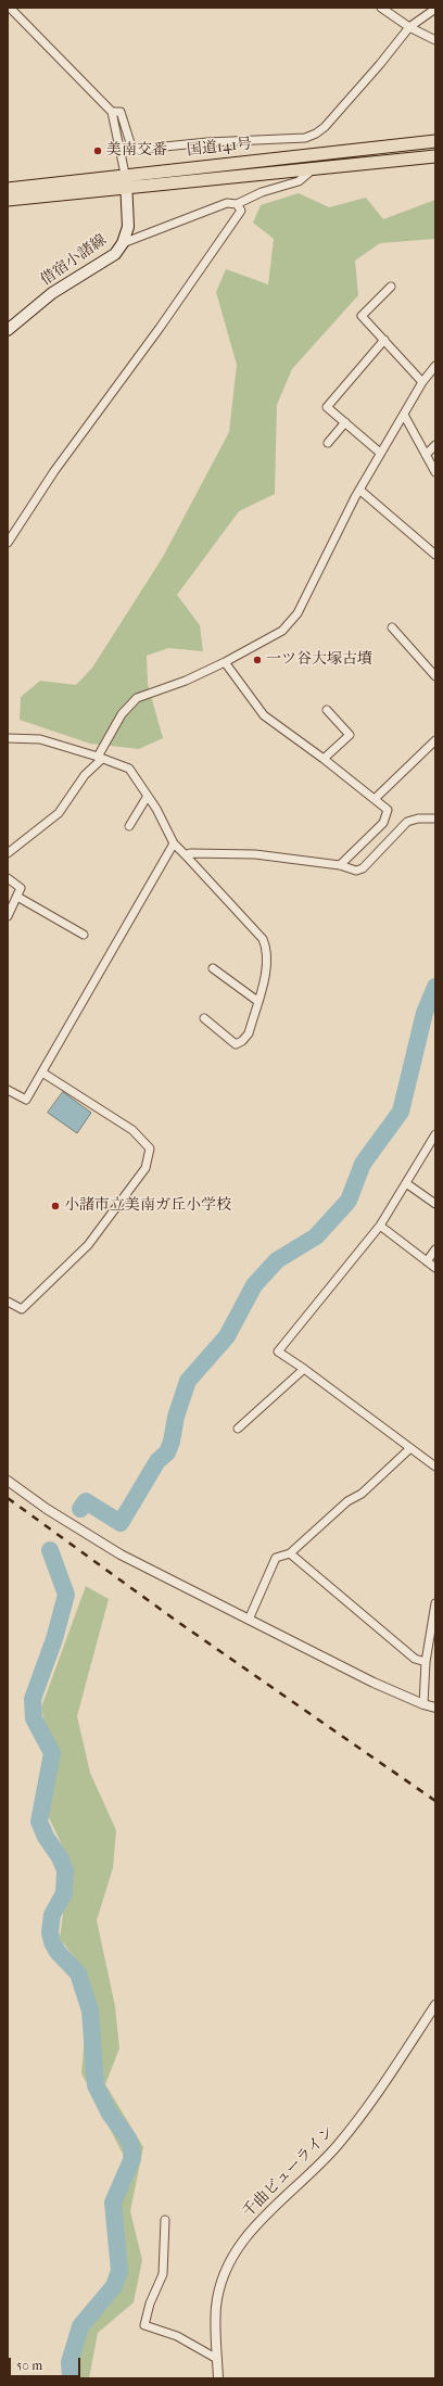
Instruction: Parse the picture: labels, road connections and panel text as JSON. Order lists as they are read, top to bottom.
{
  "streets": {
    "highway": ["国道141号"],
    "main road": ["借宿小諸線"],
    "street": ["千曲ビューライン"]
  },
  "crossings": [
    ["国道141号", "借宿小諸線"]
  ],
  "places": ["美南交番", "一ツ谷大塚古墳", "小諸市立美南ガ丘小学校"],
  "scale_bar": "50 m"
}
